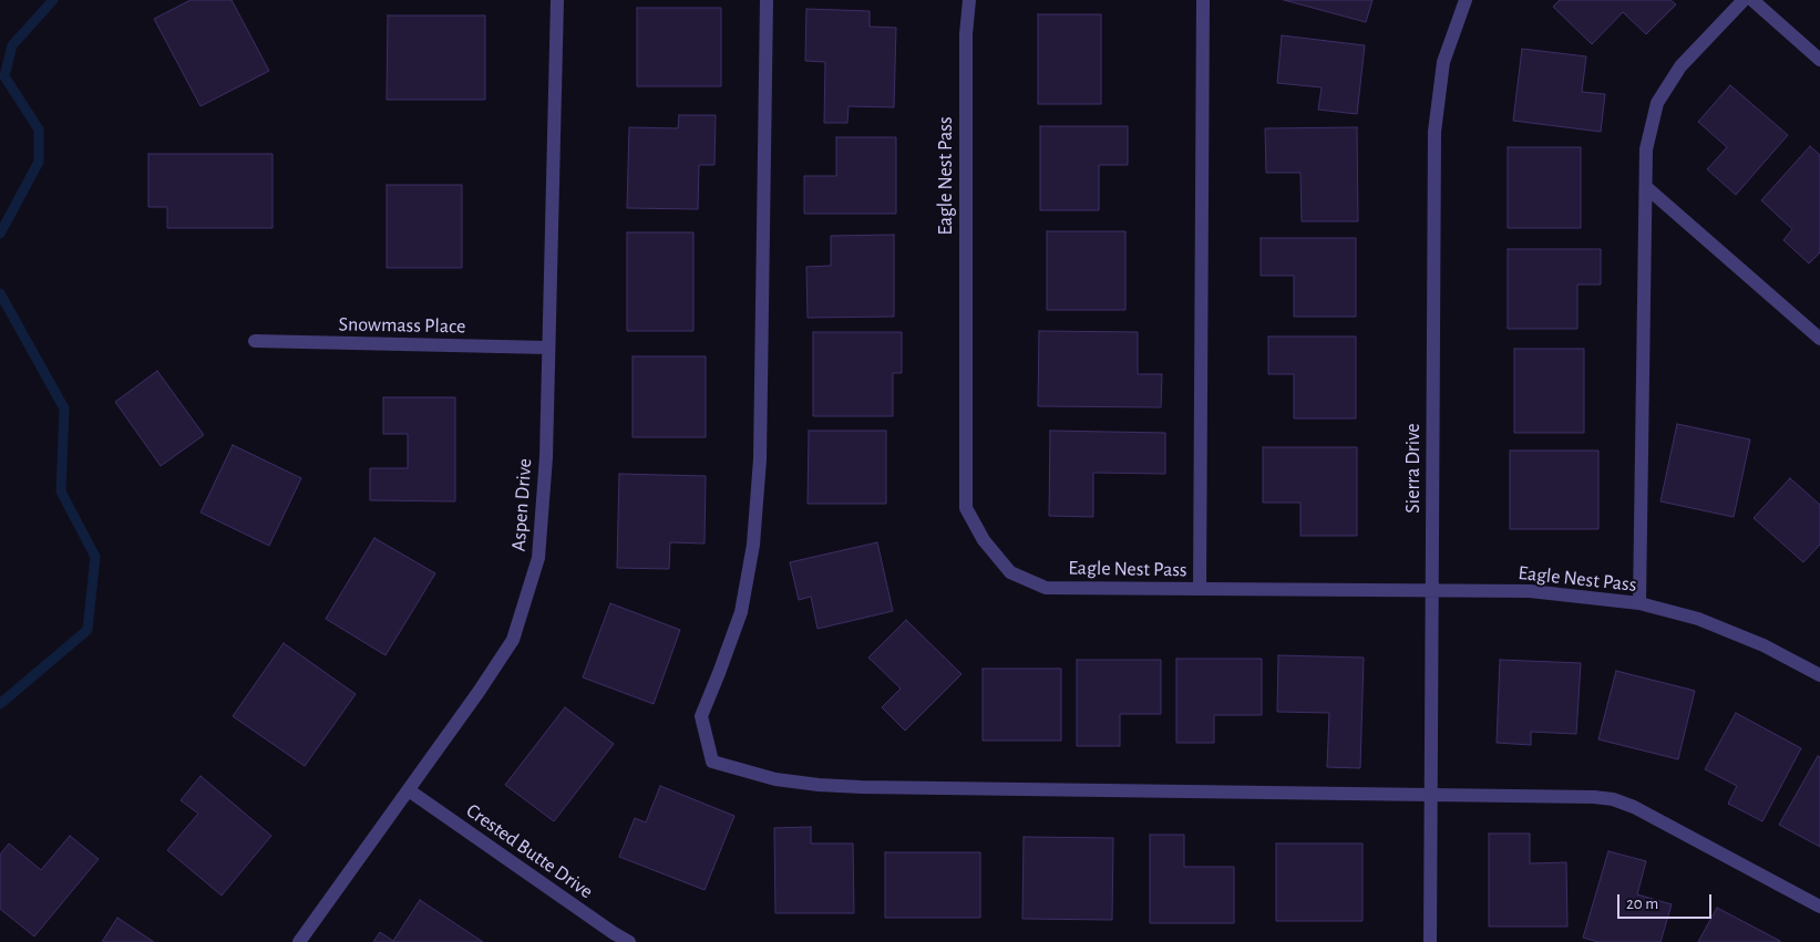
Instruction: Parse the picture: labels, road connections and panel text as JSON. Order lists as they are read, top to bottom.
{
  "streets": {
    "street": [
      "Eagle Nest Pass",
      "Snowmass Place",
      "Sierra Drive",
      "Aspen Drive",
      "Crested Butte Drive"
    ]
  },
  "crossings": [
    ["Eagle Nest Pass", "Sierra Drive"],
    ["Snowmass Place", "Aspen Drive"],
    ["Aspen Drive", "Crested Butte Drive"]
  ],
  "scale_bar": "20 m"
}
